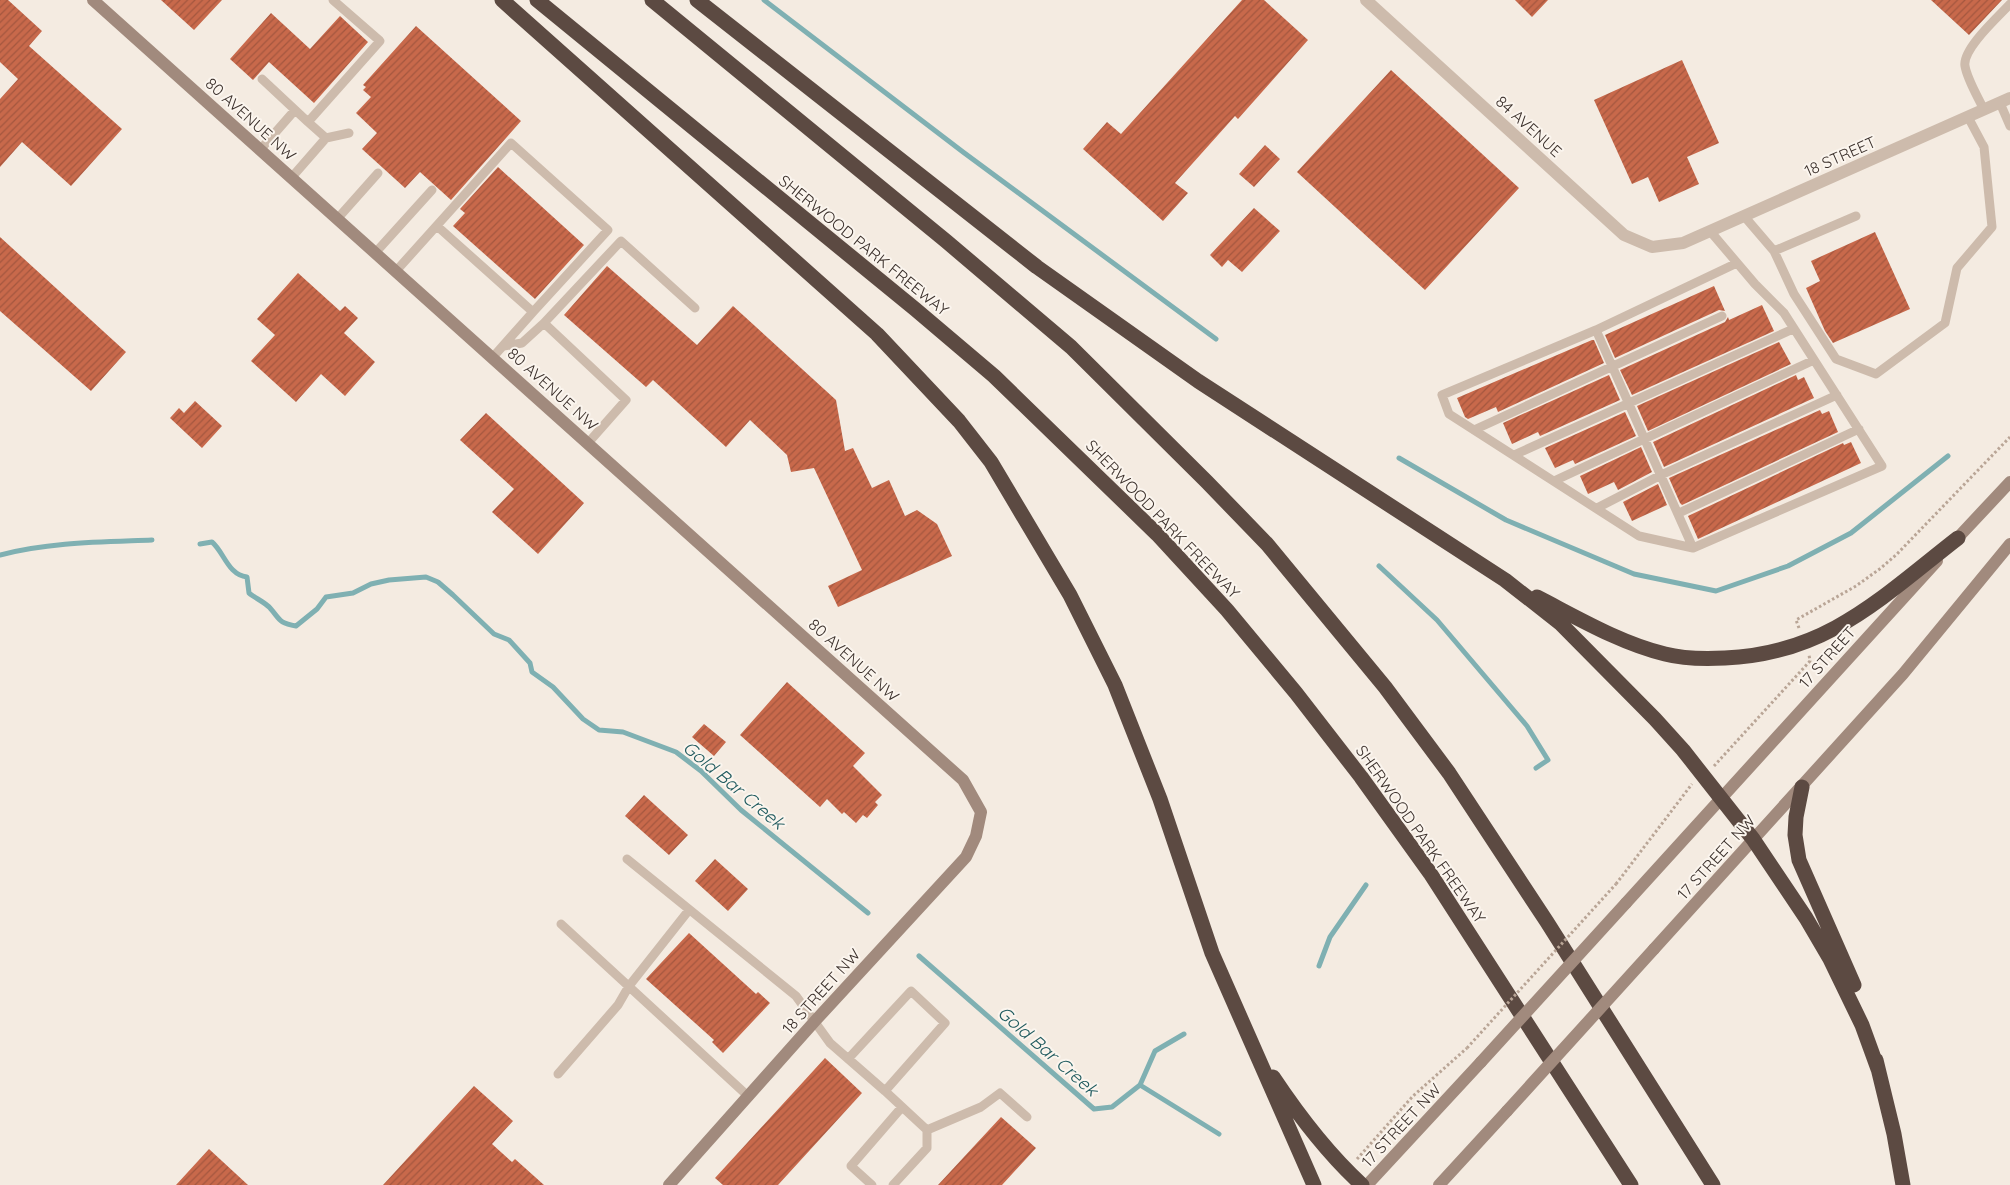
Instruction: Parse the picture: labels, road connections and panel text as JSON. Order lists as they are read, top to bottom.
{
  "streets": {
    "highway": ["SHERWOOD PARK FREEWAY"],
    "main road": [
      "80 AVENUE NW",
      "17 STREET",
      "17 STREET NW",
      "18 STREET NW"
    ],
    "street": ["84 AVENUE", "18 STREET"]
  },
  "crossings": [
    ["80 AVENUE NW", "18 STREET NW"],
    ["84 AVENUE", "18 STREET"],
    ["17 STREET", "17 STREET NW"]
  ],
  "water": ["Gold Bar Creek"]
}
